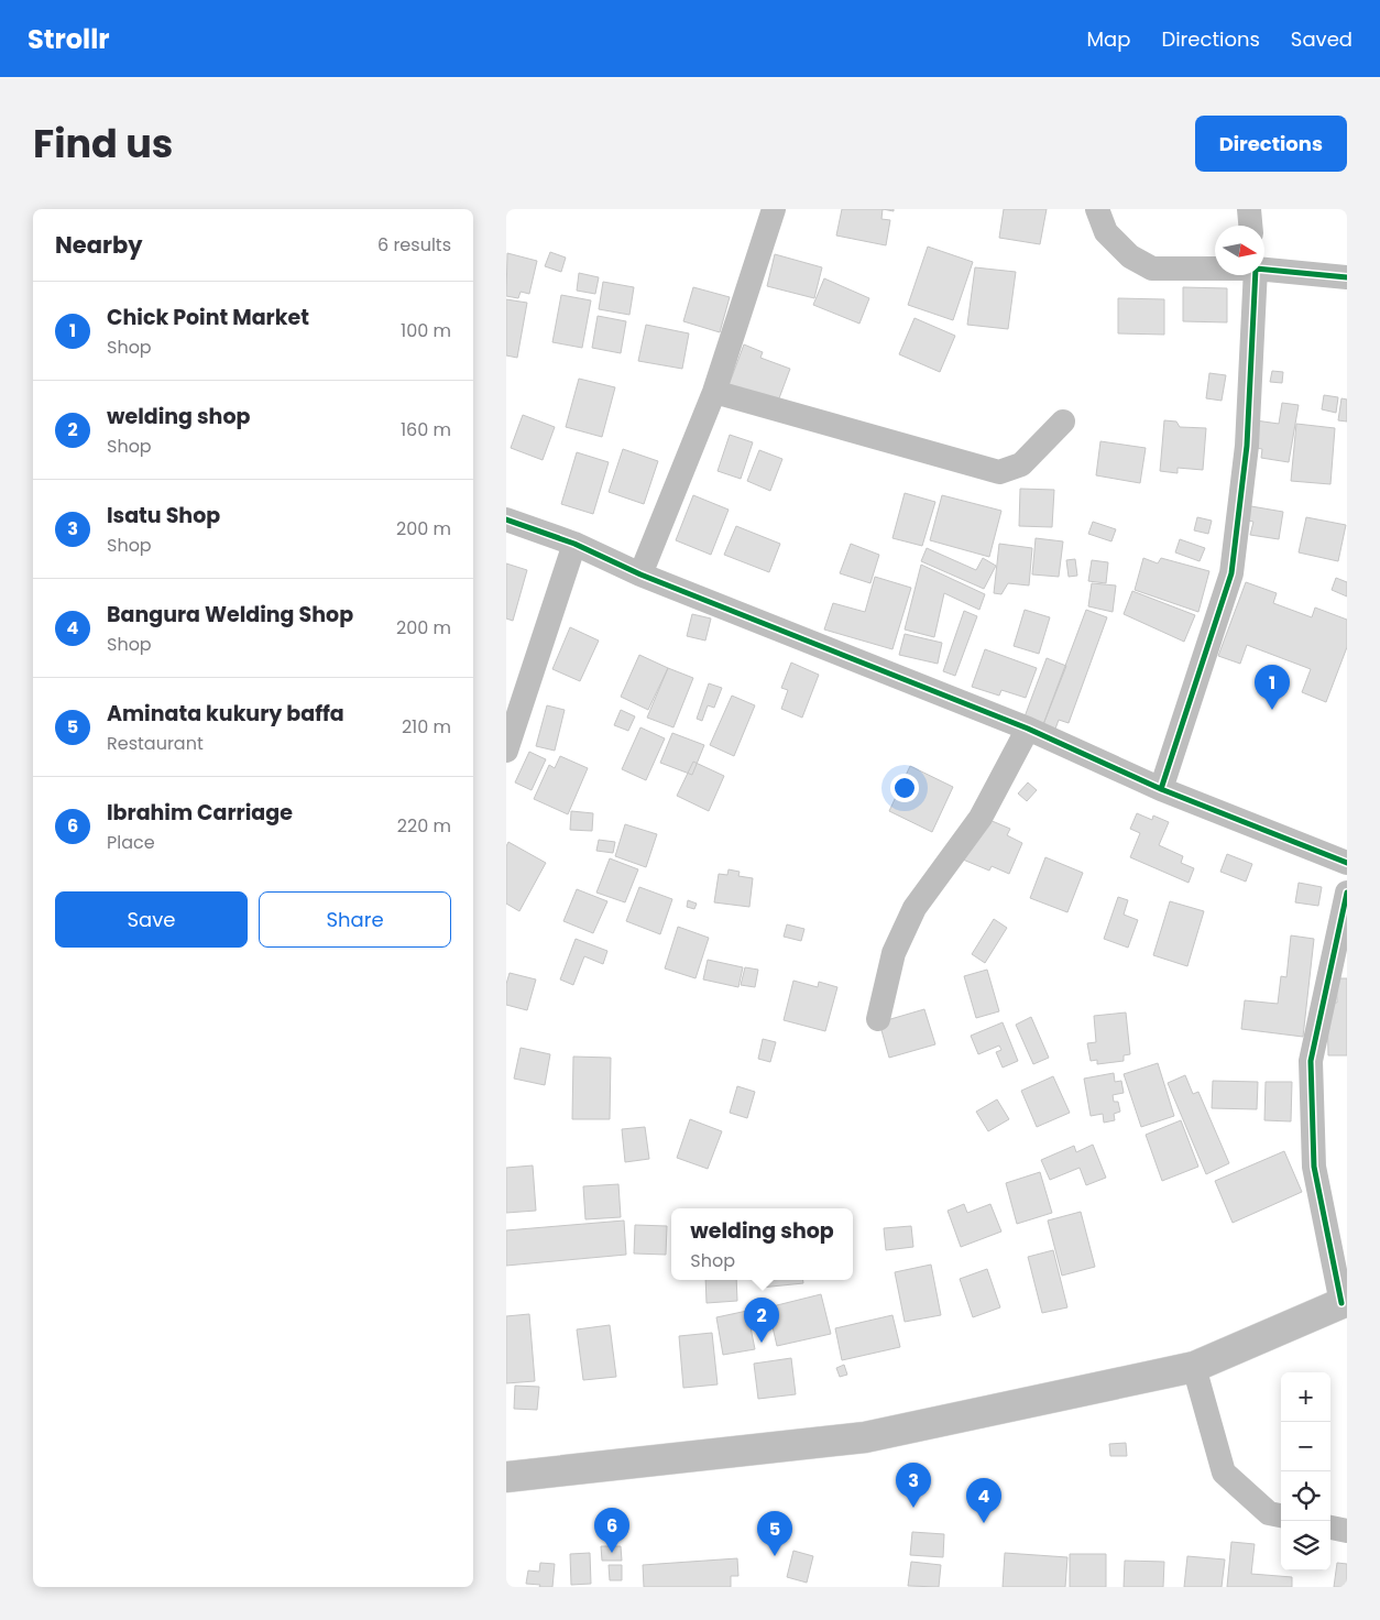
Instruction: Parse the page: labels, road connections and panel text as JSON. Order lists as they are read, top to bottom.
{
  "north": "right",
  "page": {
    "header": "Strollr",
    "nav": ["Map", "Directions", "Saved"],
    "title": "Find us",
    "buttons": [
      "Directions",
      ["Save", "Share"]
    ],
    "heading": ["Nearby", "6 results"],
    "list": [
      {
        "mark": "1",
        "name": "Chick Point Market",
        "note": "Shop",
        "value": "100 m"
      },
      {
        "mark": "2",
        "name": "welding shop",
        "note": "Shop",
        "value": "160 m"
      },
      {
        "mark": "3",
        "name": "Isatu Shop",
        "note": "Shop",
        "value": "200 m"
      },
      {
        "mark": "4",
        "name": "Bangura Welding Shop",
        "note": "Shop",
        "value": "200 m"
      },
      {
        "mark": "5",
        "name": "Aminata kukury baffa",
        "note": "Restaurant",
        "value": "210 m"
      },
      {
        "mark": "6",
        "name": "Ibrahim Carriage",
        "note": "Place",
        "value": "220 m"
      }
    ],
    "pins": [
      "1",
      "2",
      "3",
      "4",
      "6",
      "5"
    ],
    "popup": ["welding shop", "Shop"],
    "map_buttons": ["+", "−"]
  }
}
